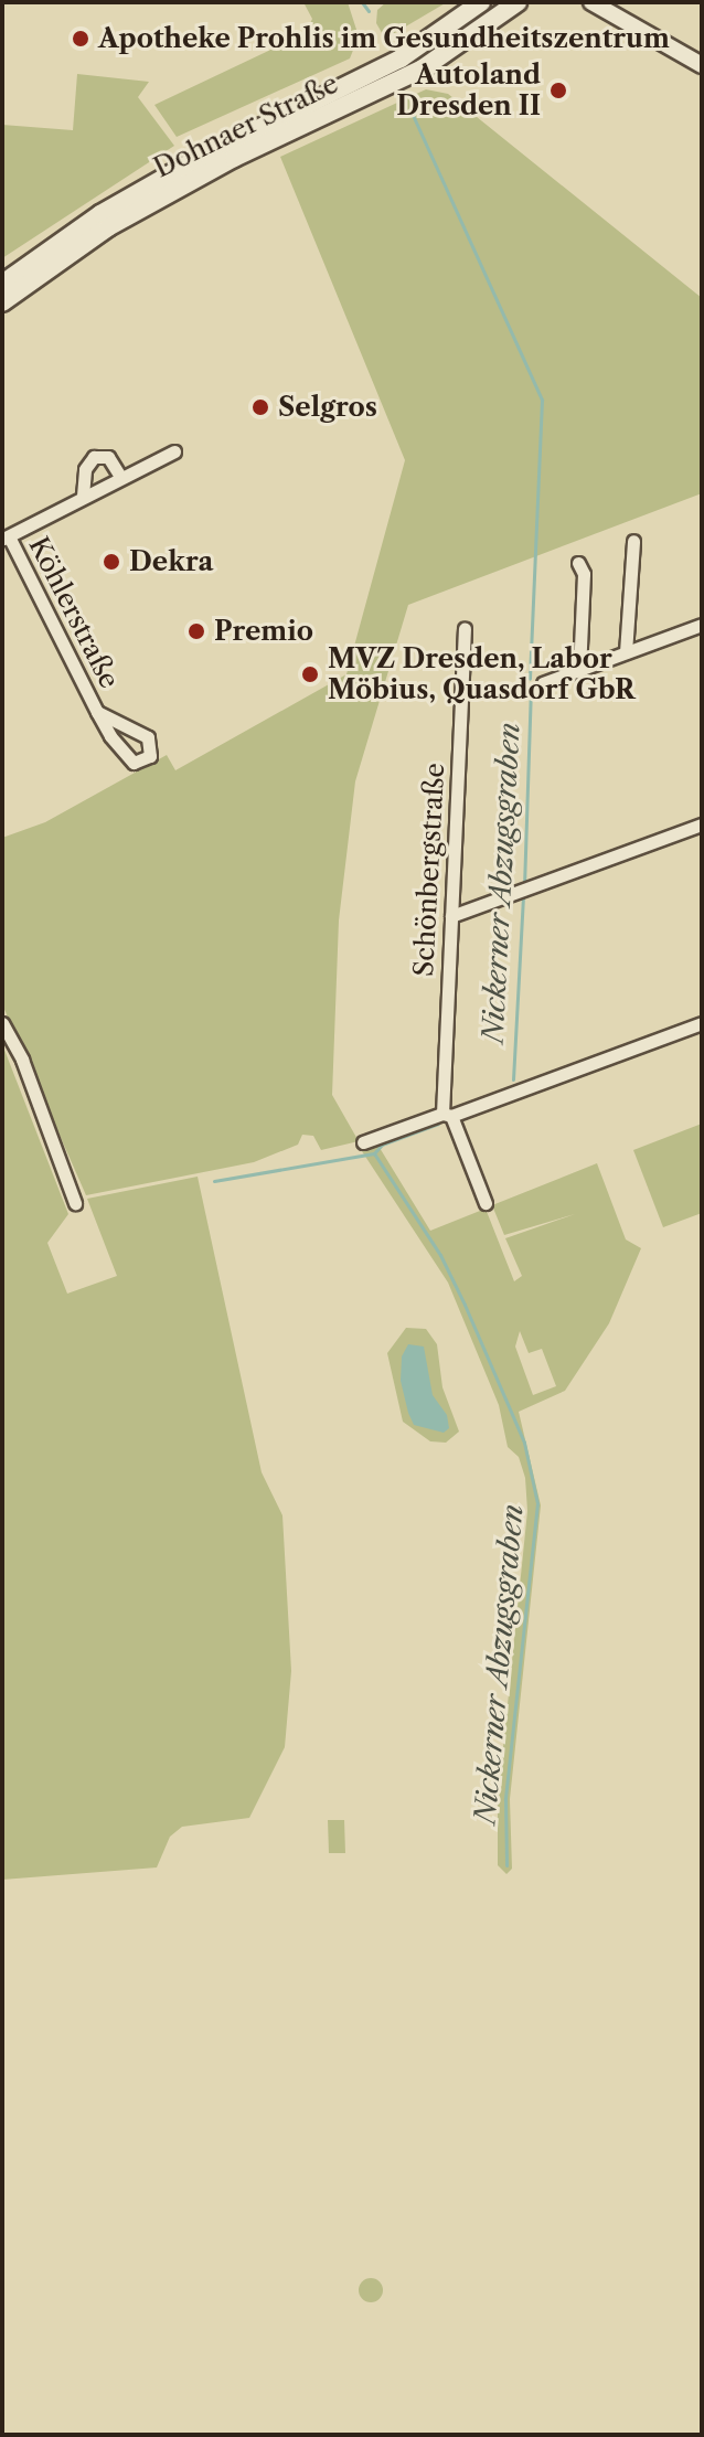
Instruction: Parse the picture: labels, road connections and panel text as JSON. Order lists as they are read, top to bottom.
{
  "streets": {
    "main road": ["Dohnaer Straße"],
    "street": ["Köhlerstraße", "Schönbergstraße"]
  },
  "water": ["Nickerner Abzugsgraben"],
  "places": [
    "Apotheke Prohlis im Gesundheitszentrum",
    "Autoland Dresden II",
    "Selgros",
    "Dekra",
    "Premio",
    "MVZ Dresden, Labor Möbius, Quasdorf GbR"
  ]
}
